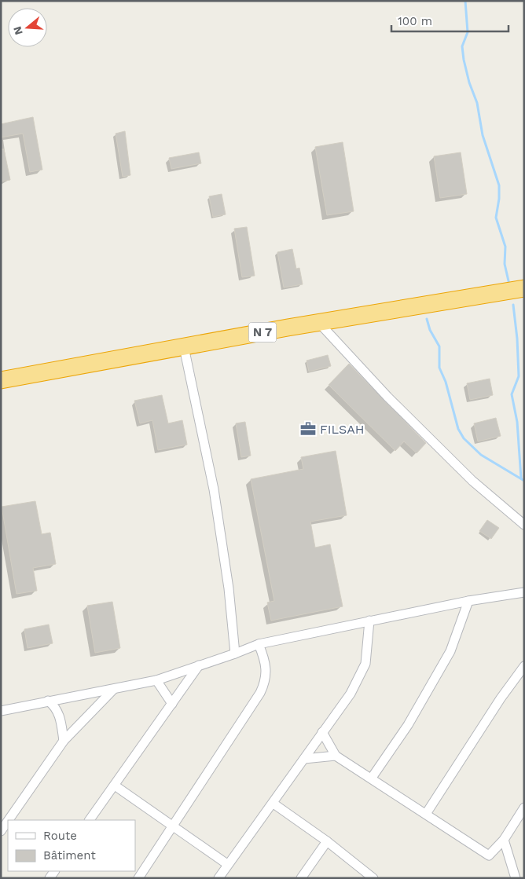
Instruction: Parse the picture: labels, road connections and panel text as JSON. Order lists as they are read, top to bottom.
{
  "streets": {
    "highway": ["N 7"]
  },
  "places": {
    "office": ["FILSAH"]
  },
  "legend": ["Route", "Bâtiment"],
  "scale_bar": "100 m",
  "north": "left"
}
